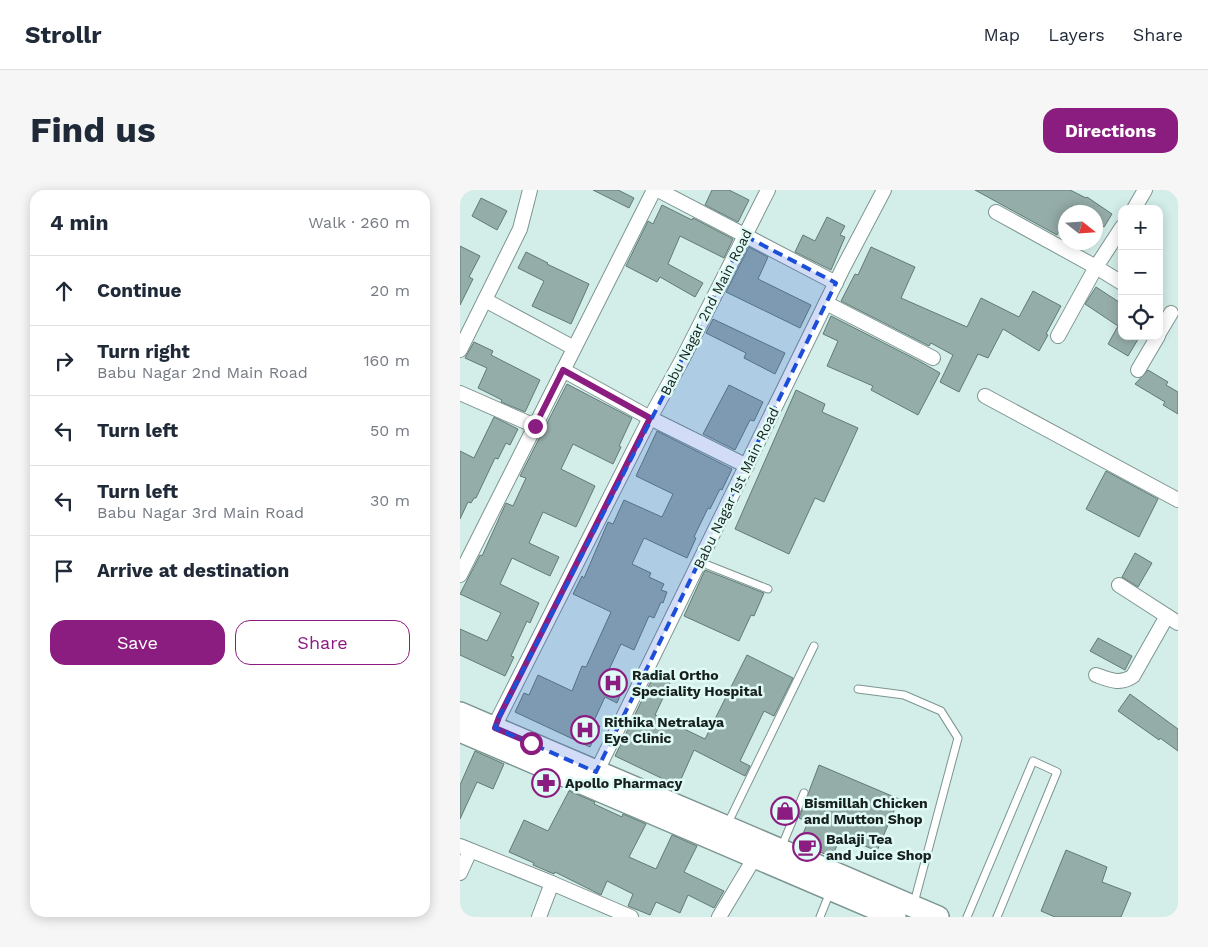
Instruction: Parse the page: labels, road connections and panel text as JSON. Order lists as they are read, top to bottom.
{
  "streets": {
    "street": ["Babu Nagar 2nd Main Road", "Babu Nagar 1st Main Road"]
  },
  "places": {
    "hospital": ["Radial Ortho Speciality Hospital", "Rithika Netralaya Eye Clinic"],
    "pharmacy": ["Apollo Pharmacy"],
    "shop": ["Bismillah Chicken and Mutton Shop"],
    "cafe": ["Balaji Tea and Juice Shop"]
  },
  "north": "right",
  "page": {
    "header": "Strollr",
    "nav": ["Map", "Layers", "Share"],
    "buttons": [
      "Directions",
      ["Save", "Share"]
    ],
    "title": "Find us",
    "heading": ["4 min", "Walk · 260 m"],
    "map_buttons": ["+", "−"],
    "list": [
      ["Continue", "20 m"],
      ["Turn right", "Babu Nagar 2nd Main Road", "160 m"],
      ["Turn left", "50 m"],
      ["Turn left", "Babu Nagar 3rd Main Road", "30 m"],
      "Arrive at destination"
    ]
  }
}
